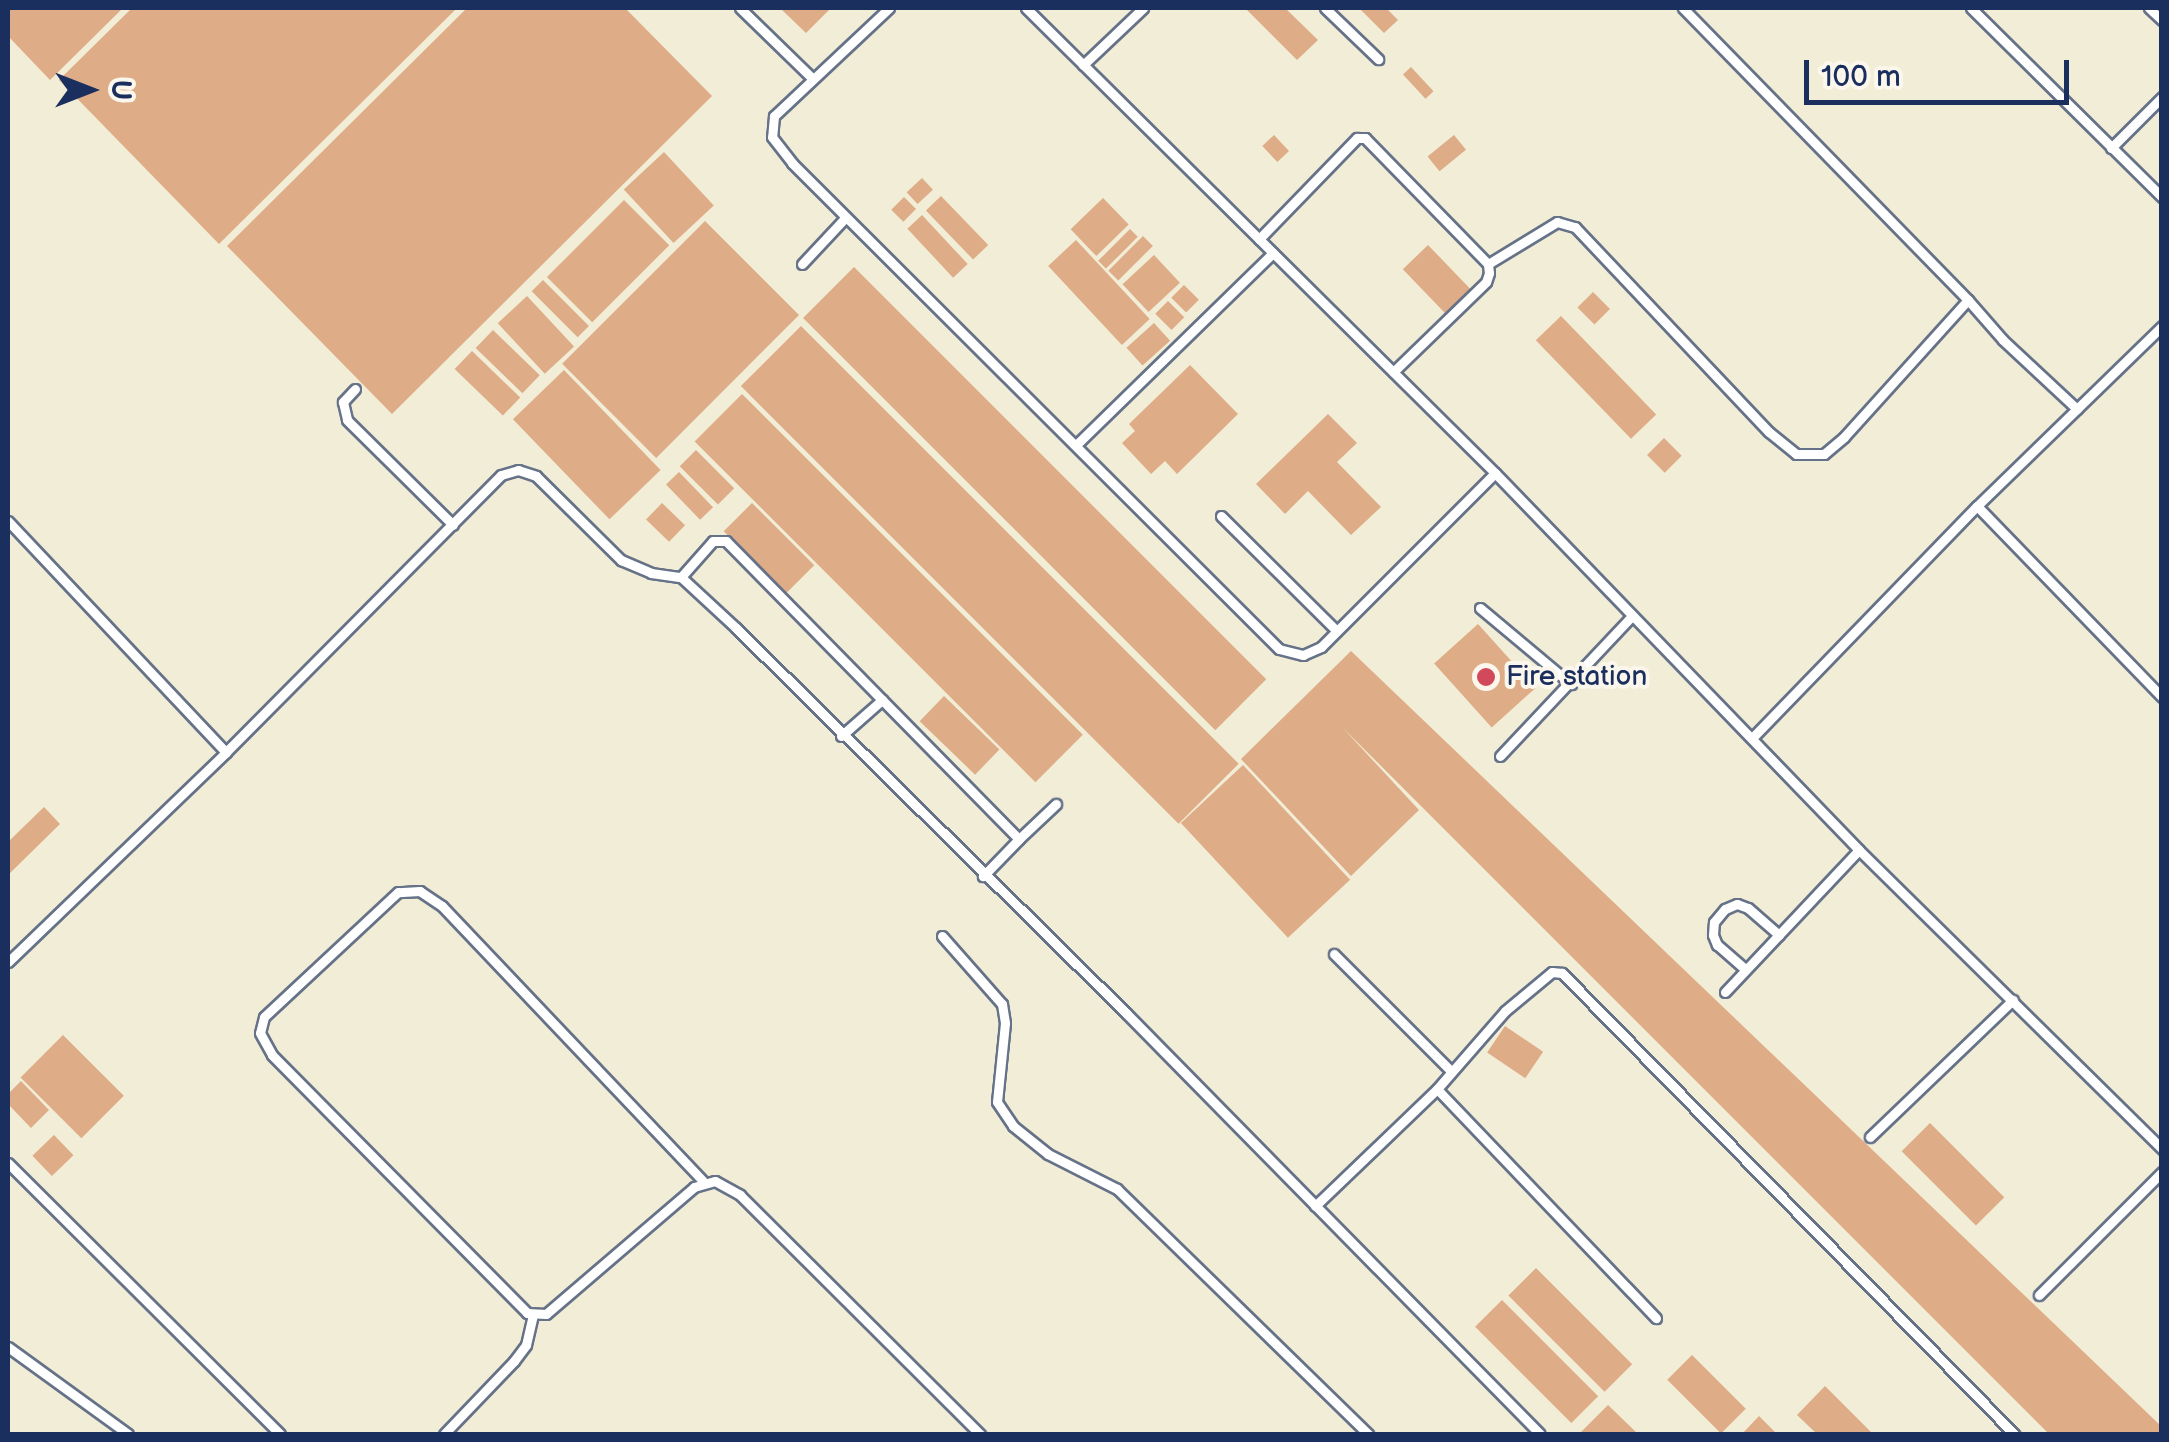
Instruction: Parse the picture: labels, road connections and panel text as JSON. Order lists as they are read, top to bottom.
{
  "places": ["Fire station"],
  "scale_bar": "100 m",
  "north": "right"
}
